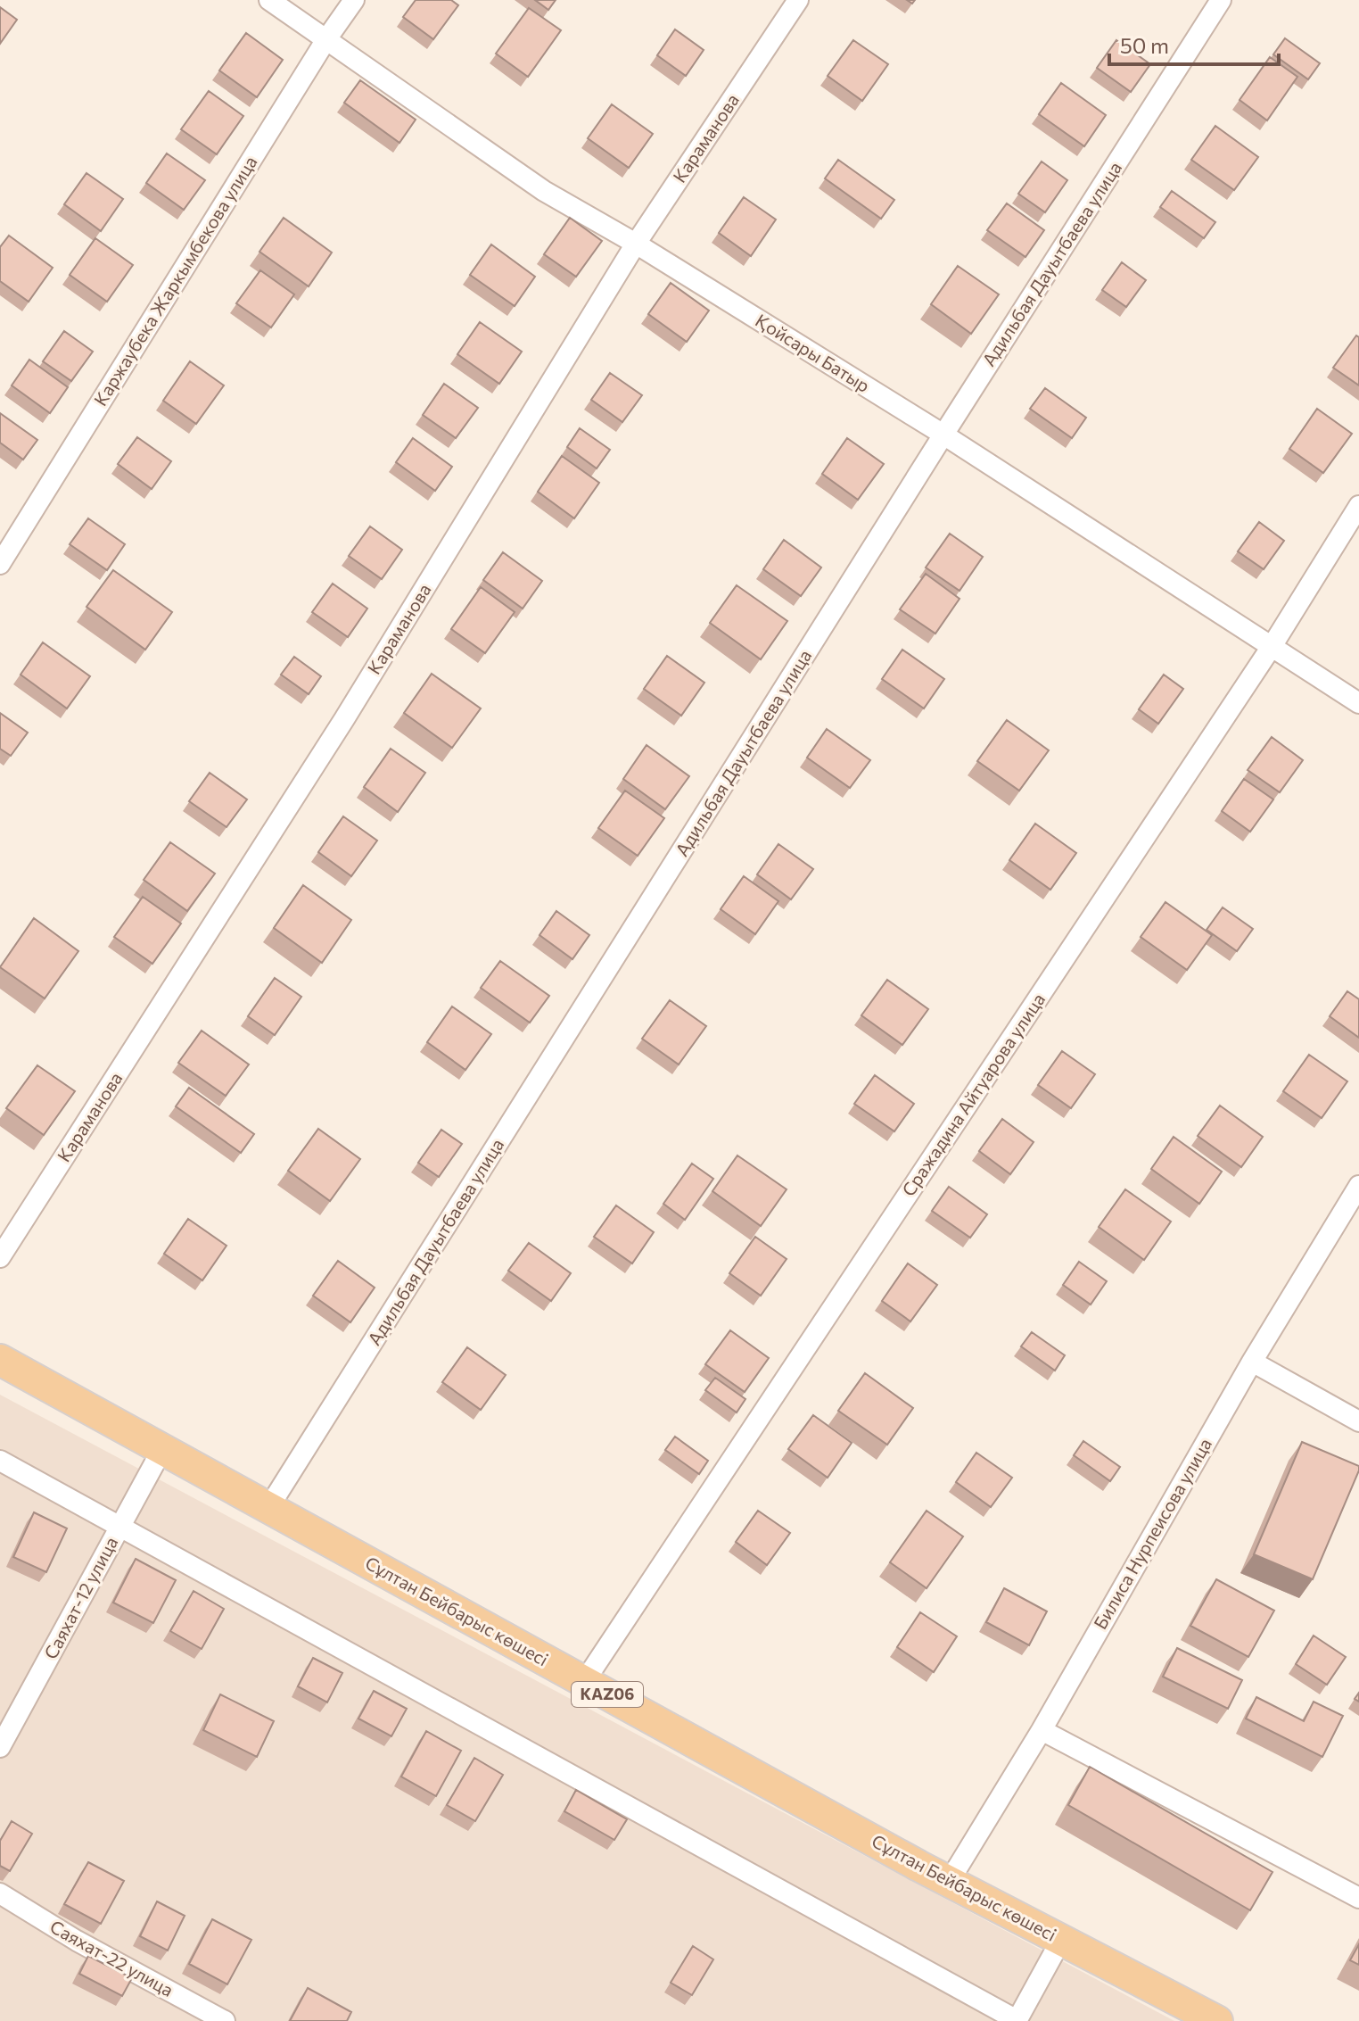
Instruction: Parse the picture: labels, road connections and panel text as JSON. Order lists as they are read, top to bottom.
{
  "streets": {
    "main road": ["Сұлтан Бейбарыс көшесі", "KAZ06"],
    "street": [
      "Караманова",
      "Адильбая Дауытбаева улица",
      "Каржаубека Жаркымбекова улица",
      "Қойсары Батыр",
      "Сражадина Айтуарова улица",
      "Билиса Нурпеисова улица",
      "Саяхат-12 улица",
      "Саяхат-22 улица"
    ]
  },
  "crossings": [
    ["Караманова", "Қойсары Батыр"],
    ["Адильбая Дауытбаева улица", "Қойсары Батыр"],
    ["Адильбая Дауытбаева улица", "Сұлтан Бейбарыс көшесі"],
    ["Каржаубека Жаркымбекова улица", "Қойсары Батыр"],
    ["Қойсары Батыр", "Сражадина Айтуарова улица"],
    ["Сражадина Айтуарова улица", "Сұлтан Бейбарыс көшесі"],
    ["Билиса Нурпеисова улица", "Сұлтан Бейбарыс көшесі"],
    ["Саяхат-12 улица", "Сұлтан Бейбарыс көшесі"]
  ],
  "scale_bar": "50 m"
}
